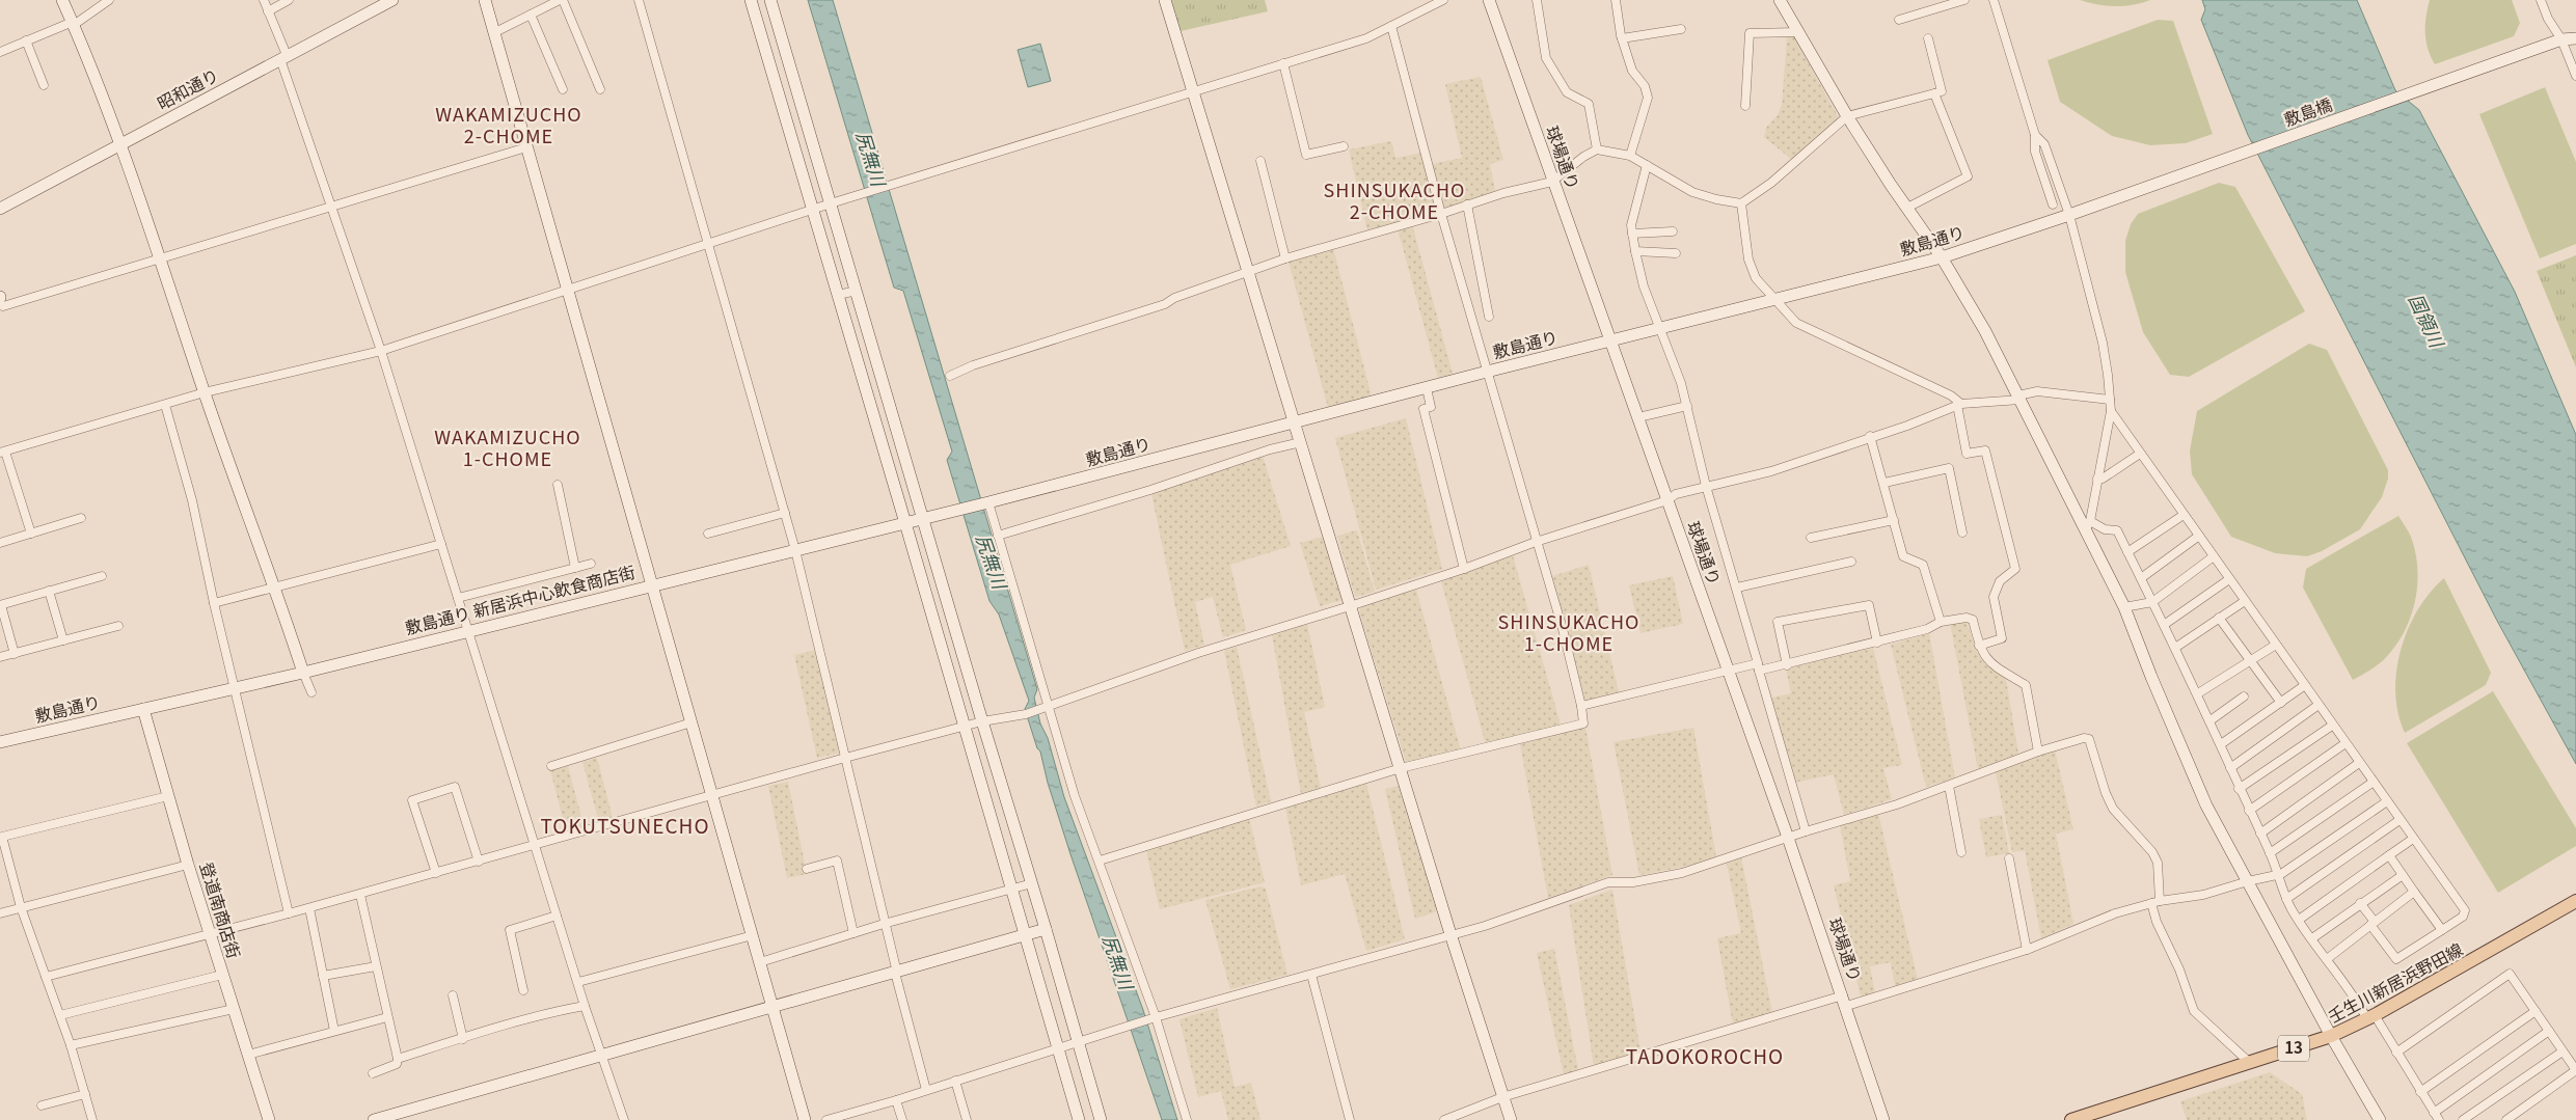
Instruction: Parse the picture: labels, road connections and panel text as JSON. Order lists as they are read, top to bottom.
{
  "streets": {
    "main road": ["壬生川新居浜野田線", "13"],
    "street": [
      "昭和通り",
      "敷島橋",
      "球場通り",
      "敷島通り",
      "敷島通り 新居浜中心飲食商店街",
      "登道南商店街"
    ]
  },
  "crossings": [
    ["敷島橋", "敷島通り"],
    ["球場通り", "敷島通り"],
    ["敷島通り", "敷島通り 新居浜中心飲食商店街"],
    ["敷島通り", "登道南商店街"],
    ["敷島通り 新居浜中心飲食商店街", "登道南商店街"]
  ],
  "districts": [
    "WAKAMIZUCHO 2-CHOME",
    "SHINSUKACHO 2-CHOME",
    "WAKAMIZUCHO 1-CHOME",
    "SHINSUKACHO 1-CHOME",
    "TOKUTSUNECHO",
    "TADOKOROCHO"
  ],
  "water": ["尻無川", "国領川"]
}
